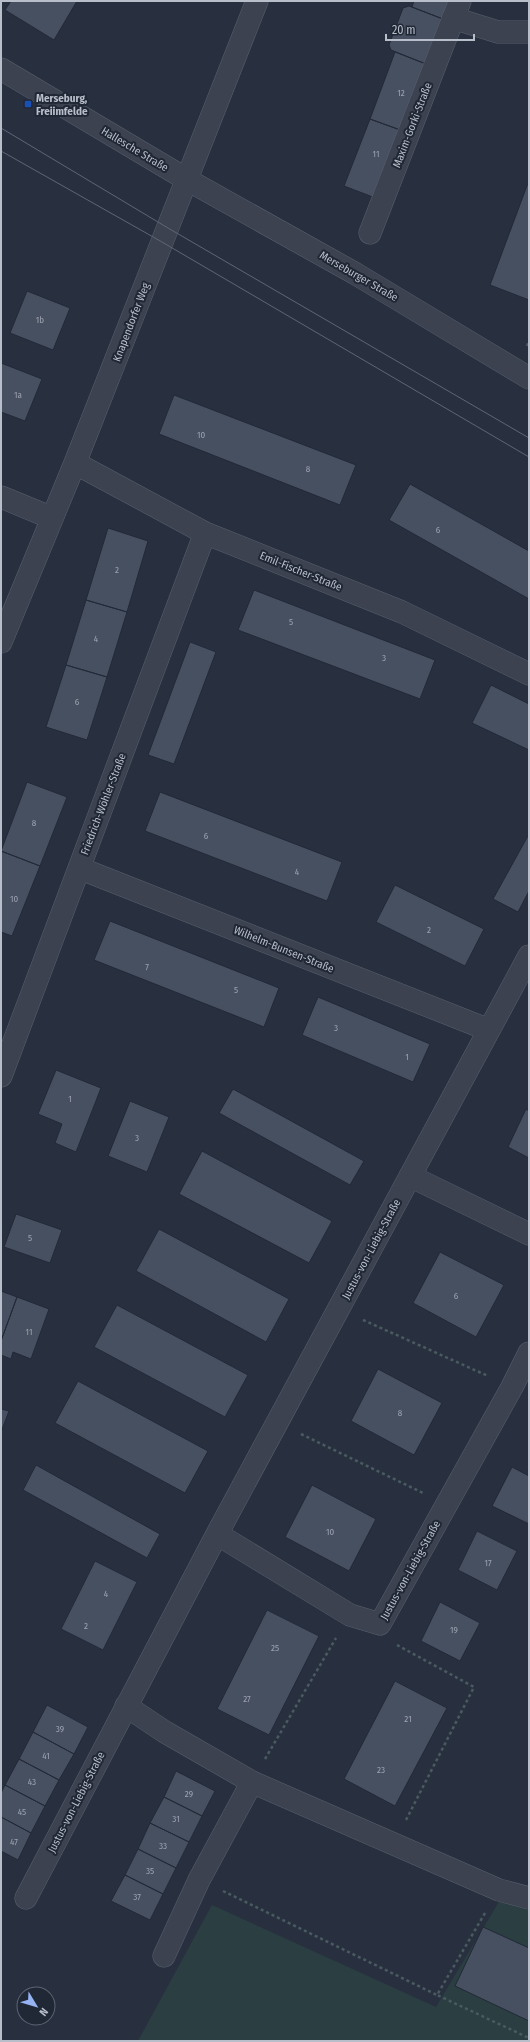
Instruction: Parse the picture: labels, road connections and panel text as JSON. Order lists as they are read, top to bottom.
{
  "streets": {
    "street": [
      "Maxim-Gorki-Straße",
      "Hallesche Straße",
      "Merseburger Straße",
      "Knapendorfer Weg",
      "Emil-Fischer-Straße",
      "Friedrich-Wöhler-Straße",
      "Wilhelm-Bunsen-Straße",
      "Justus-von-Liebig-Straße"
    ]
  },
  "crossings": [
    ["Hallesche Straße", "Merseburger Straße"],
    ["Hallesche Straße", "Knapendorfer Weg"],
    ["Merseburger Straße", "Knapendorfer Weg"],
    ["Knapendorfer Weg", "Emil-Fischer-Straße"],
    ["Emil-Fischer-Straße", "Friedrich-Wöhler-Straße"],
    ["Friedrich-Wöhler-Straße", "Wilhelm-Bunsen-Straße"],
    ["Wilhelm-Bunsen-Straße", "Justus-von-Liebig-Straße"]
  ],
  "places": {
    "transit": ["Merseburg, Freiimfelde"]
  },
  "house_numbers": [
    "12",
    "11",
    "1b",
    "1a",
    "10",
    "8",
    "6",
    "2",
    "5",
    "4",
    "3",
    "6",
    "8",
    "6",
    "4",
    "10",
    "2",
    "7",
    "5",
    "3",
    "1",
    "1",
    "3",
    "5",
    "6",
    "11",
    "8",
    "10",
    "17",
    "4",
    "2",
    "19",
    "25",
    "27",
    "21",
    "39",
    "41",
    "23",
    "43",
    "29",
    "45",
    "31",
    "47",
    "33",
    "35",
    "37"
  ],
  "scale_bar": "20 m",
  "north": "bottom right"
}
